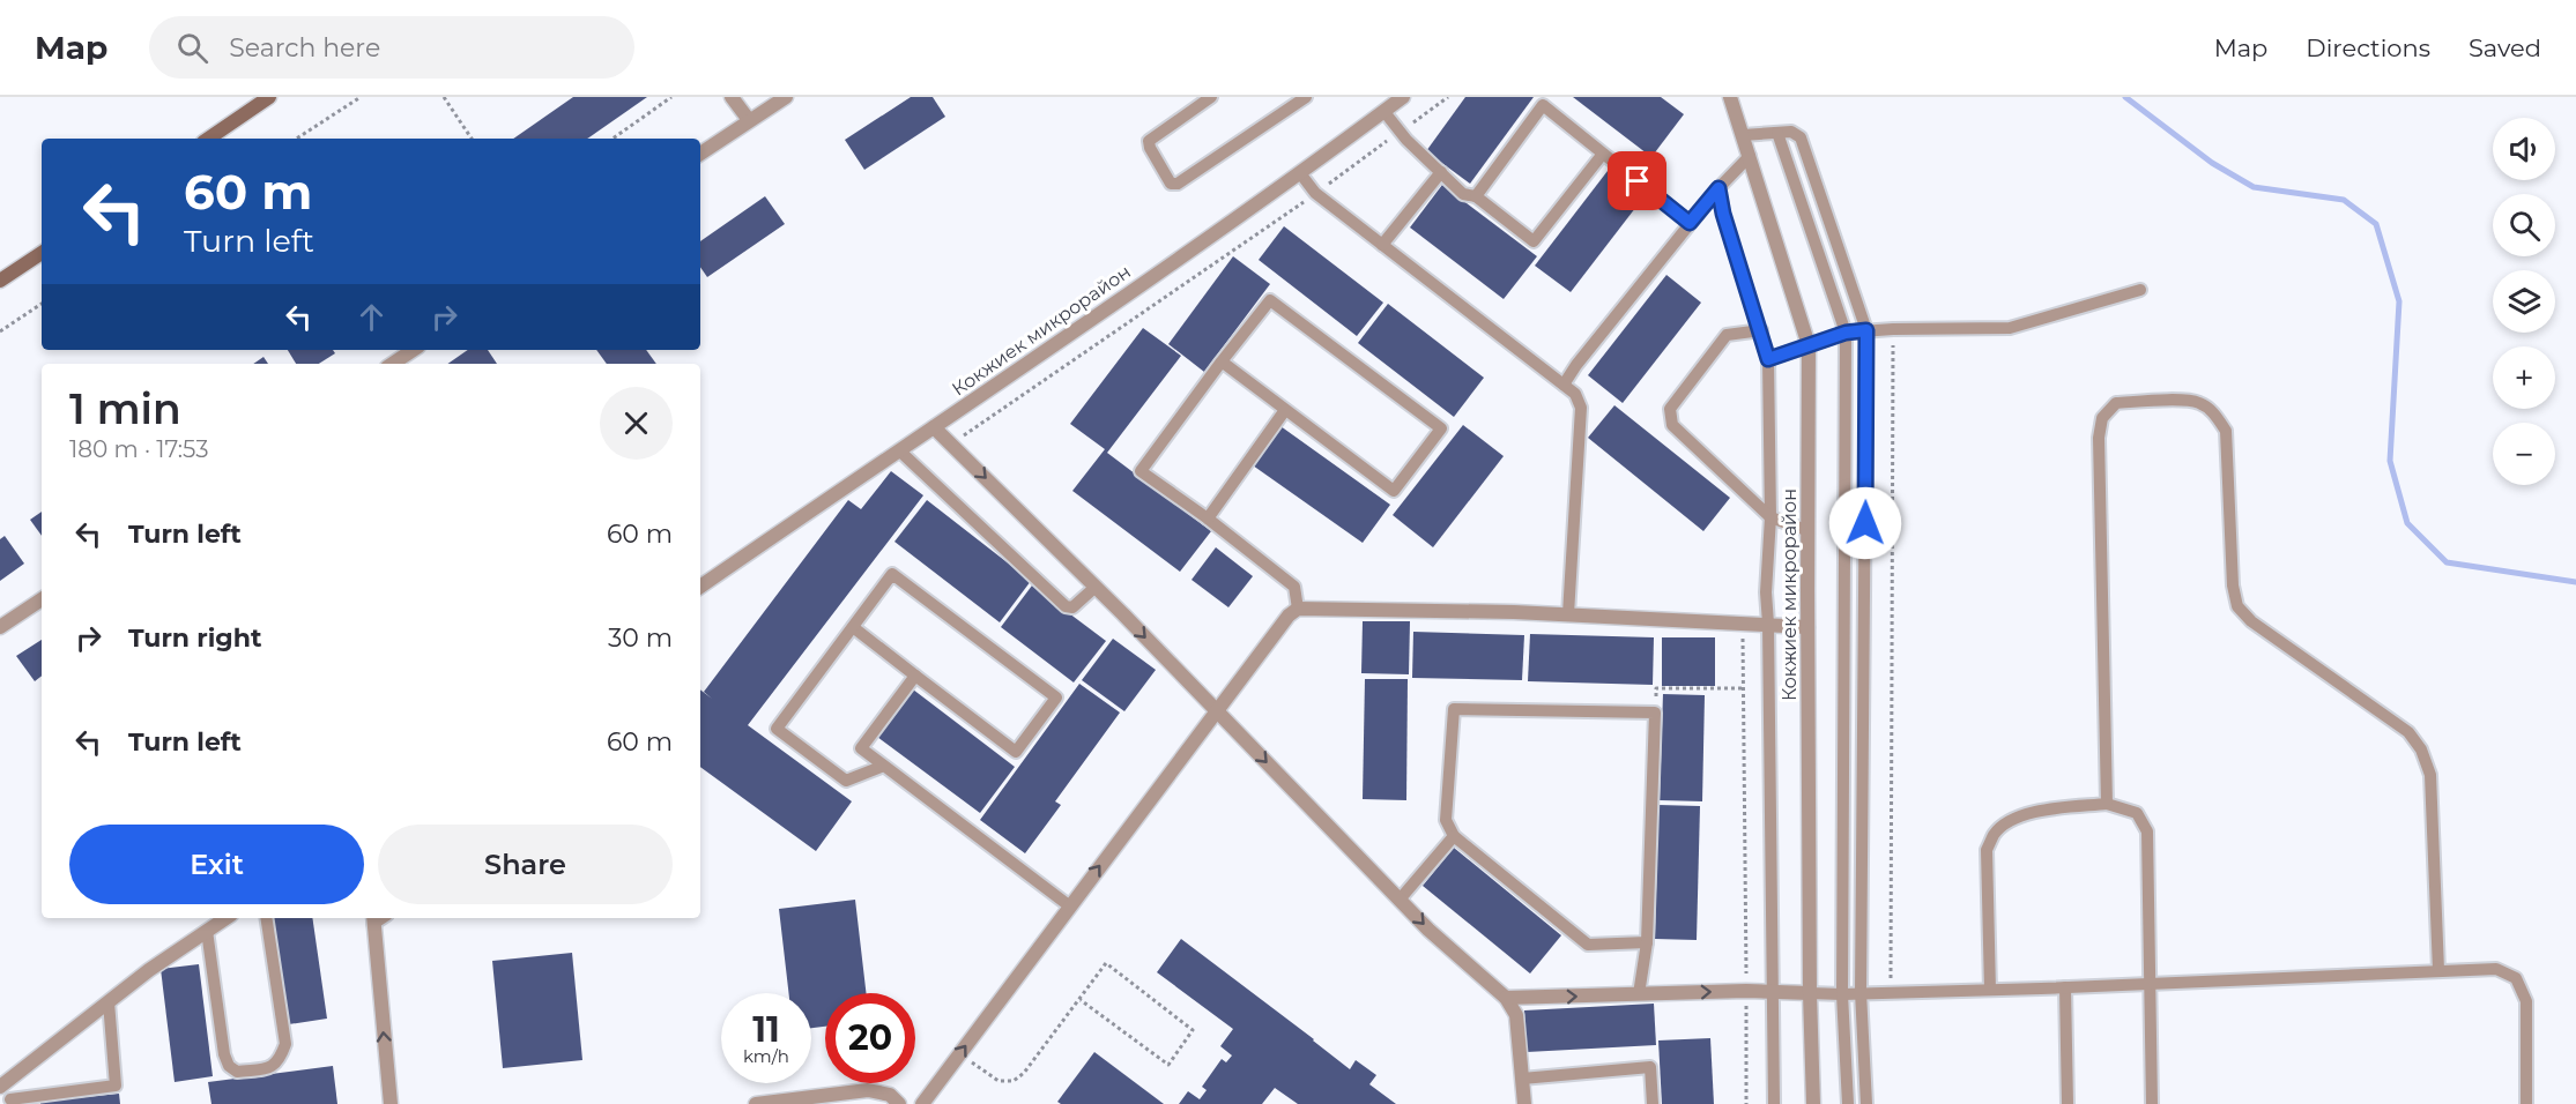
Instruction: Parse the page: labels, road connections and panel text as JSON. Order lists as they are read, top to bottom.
{
  "streets": {
    "street": ["Кокжиек микрорайон"]
  },
  "page": {
    "header": "Map",
    "search": "Search here",
    "nav": ["Map", "Directions", "Saved"],
    "map_buttons": ["+", "−"],
    "turn": ["60 m", "Turn left"],
    "heading": ["1 min", "180 m · 17:53"],
    "list": [
      {
        "name": "Turn left",
        "value": "60 m"
      },
      {
        "name": "Turn right",
        "value": "30 m"
      },
      {
        "name": "Turn left",
        "value": "60 m"
      }
    ],
    "buttons": ["Exit", "Share"],
    "speed": "11 km/h",
    "limit": "20"
  }
}
